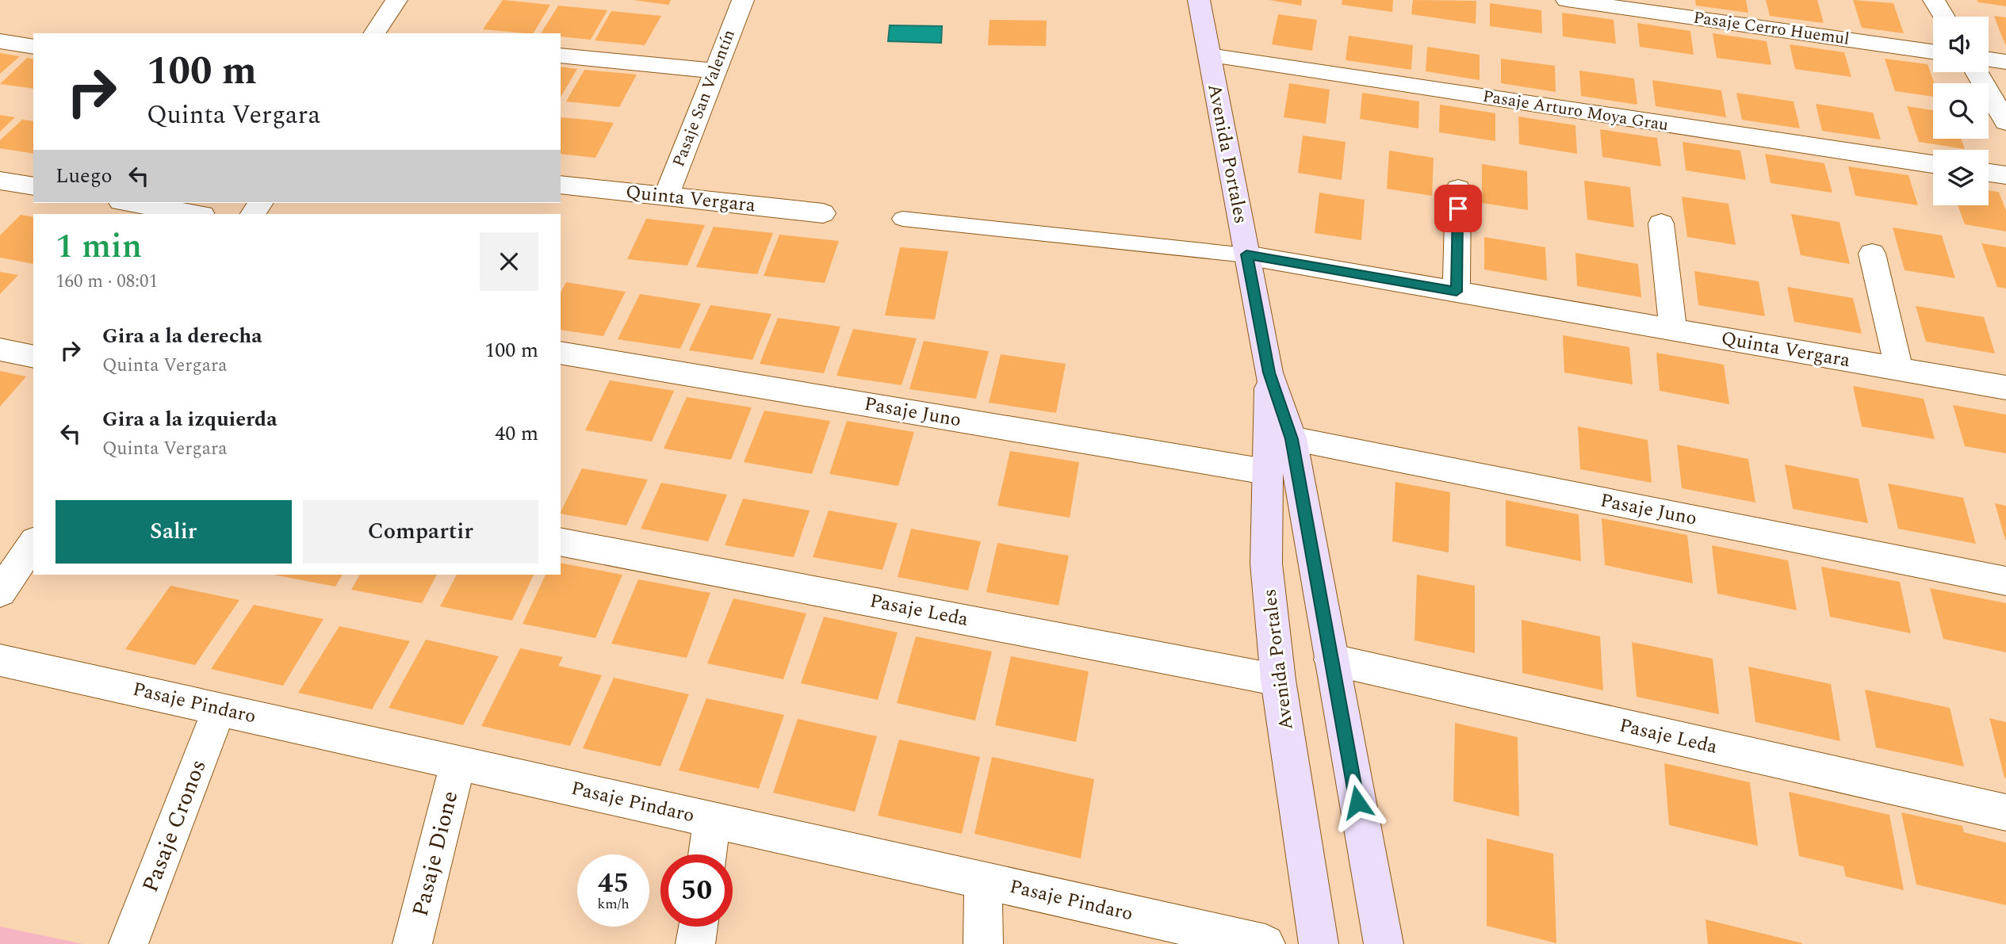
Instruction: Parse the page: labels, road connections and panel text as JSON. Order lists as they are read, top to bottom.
{
  "streets": {
    "main road": ["Avenida Portales"],
    "street": [
      "Pasaje Cerro Huemul",
      "Pasaje San Valentín",
      "Pasaje Arturo Moya Grau",
      "Quinta Vergara",
      "Pasaje Juno",
      "Pasaje Leda",
      "Pasaje Pindaro",
      "Pasaje Cronos",
      "Pasaje Dione"
    ]
  },
  "crossings": [
    ["Pasaje San Valentín", "Quinta Vergara"],
    ["Pasaje Arturo Moya Grau", "Avenida Portales"],
    ["Avenida Portales", "Quinta Vergara"],
    ["Avenida Portales", "Pasaje Juno"],
    ["Avenida Portales", "Pasaje Leda"],
    ["Pasaje Pindaro", "Pasaje Cronos"],
    ["Pasaje Pindaro", "Pasaje Dione"]
  ],
  "page": {
    "turn": ["100 m", "Quinta Vergara"],
    "then": "Luego",
    "heading": ["1 min", "160 m · 08:01"],
    "list": [
      {
        "name": "Gira a la derecha",
        "note": "Quinta Vergara",
        "value": "100 m"
      },
      {
        "name": "Gira a la izquierda",
        "note": "Quinta Vergara",
        "value": "40 m"
      }
    ],
    "buttons": ["Salir", "Compartir"],
    "speed": "45 km/h",
    "limit": "50"
  }
}
